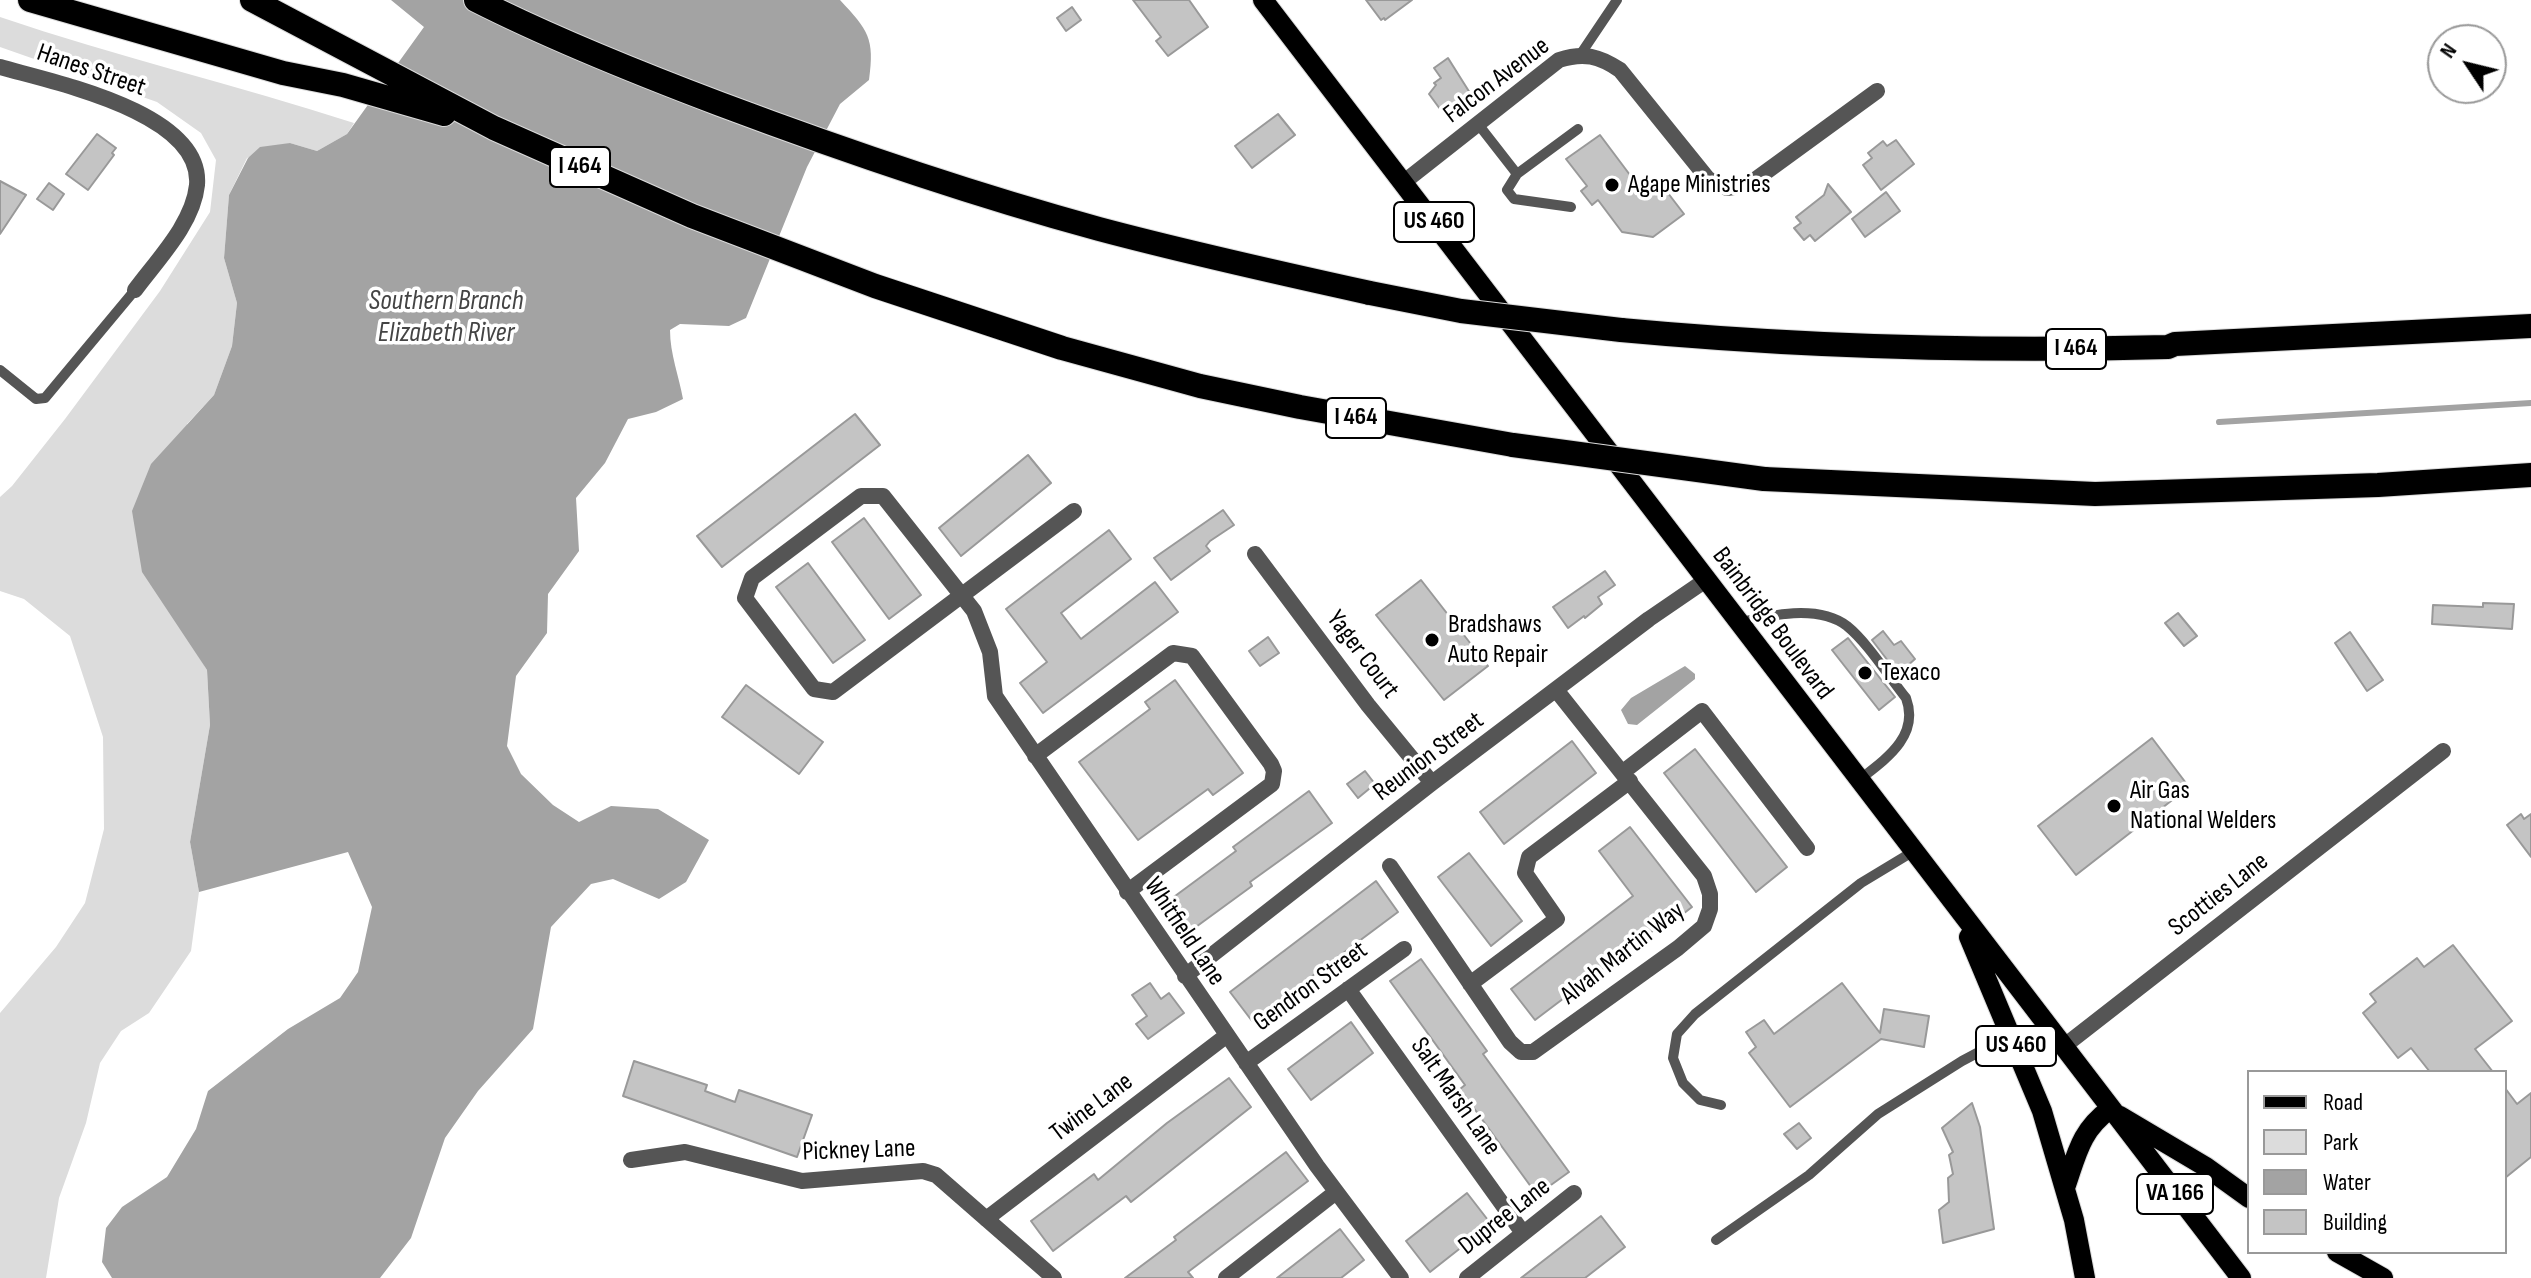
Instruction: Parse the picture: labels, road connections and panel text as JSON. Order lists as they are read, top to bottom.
{
  "streets": {
    "highway": ["I 464"],
    "main road": ["US 460", "Bainbridge Boulevard", "VA 166"],
    "street": [
      "Hanes Street",
      "Falcon Avenue",
      "Yager Court",
      "Reunion Street",
      "Scotties Lane",
      "Whitfield Lane",
      "Alvah Martin Way",
      "Gendron Street",
      "Salt Marsh Lane",
      "Twine Lane",
      "Pickney Lane",
      "Dupree Lane"
    ]
  },
  "crossings": [
    ["Falcon Avenue", "Bainbridge Boulevard"],
    ["US 460", "Bainbridge Boulevard"],
    ["Bainbridge Boulevard", "Reunion Street"],
    ["Bainbridge Boulevard", "Scotties Lane"],
    ["Yager Court", "Reunion Street"],
    ["Reunion Street", "Whitfield Lane"],
    ["Reunion Street", "Alvah Martin Way"],
    ["Whitfield Lane", "Gendron Street"],
    ["Whitfield Lane", "Twine Lane"],
    ["Gendron Street", "Salt Marsh Lane"],
    ["Salt Marsh Lane", "Dupree Lane"],
    ["Twine Lane", "Pickney Lane"]
  ],
  "water": ["Southern Branch Elizabeth River"],
  "places": [
    "Agape Ministries",
    "Bradshaws Auto Repair",
    "Texaco",
    "Air Gas National Welders"
  ],
  "legend": [
    "Road",
    "Park",
    "Water",
    "Building"
  ],
  "north": "top left"
}
